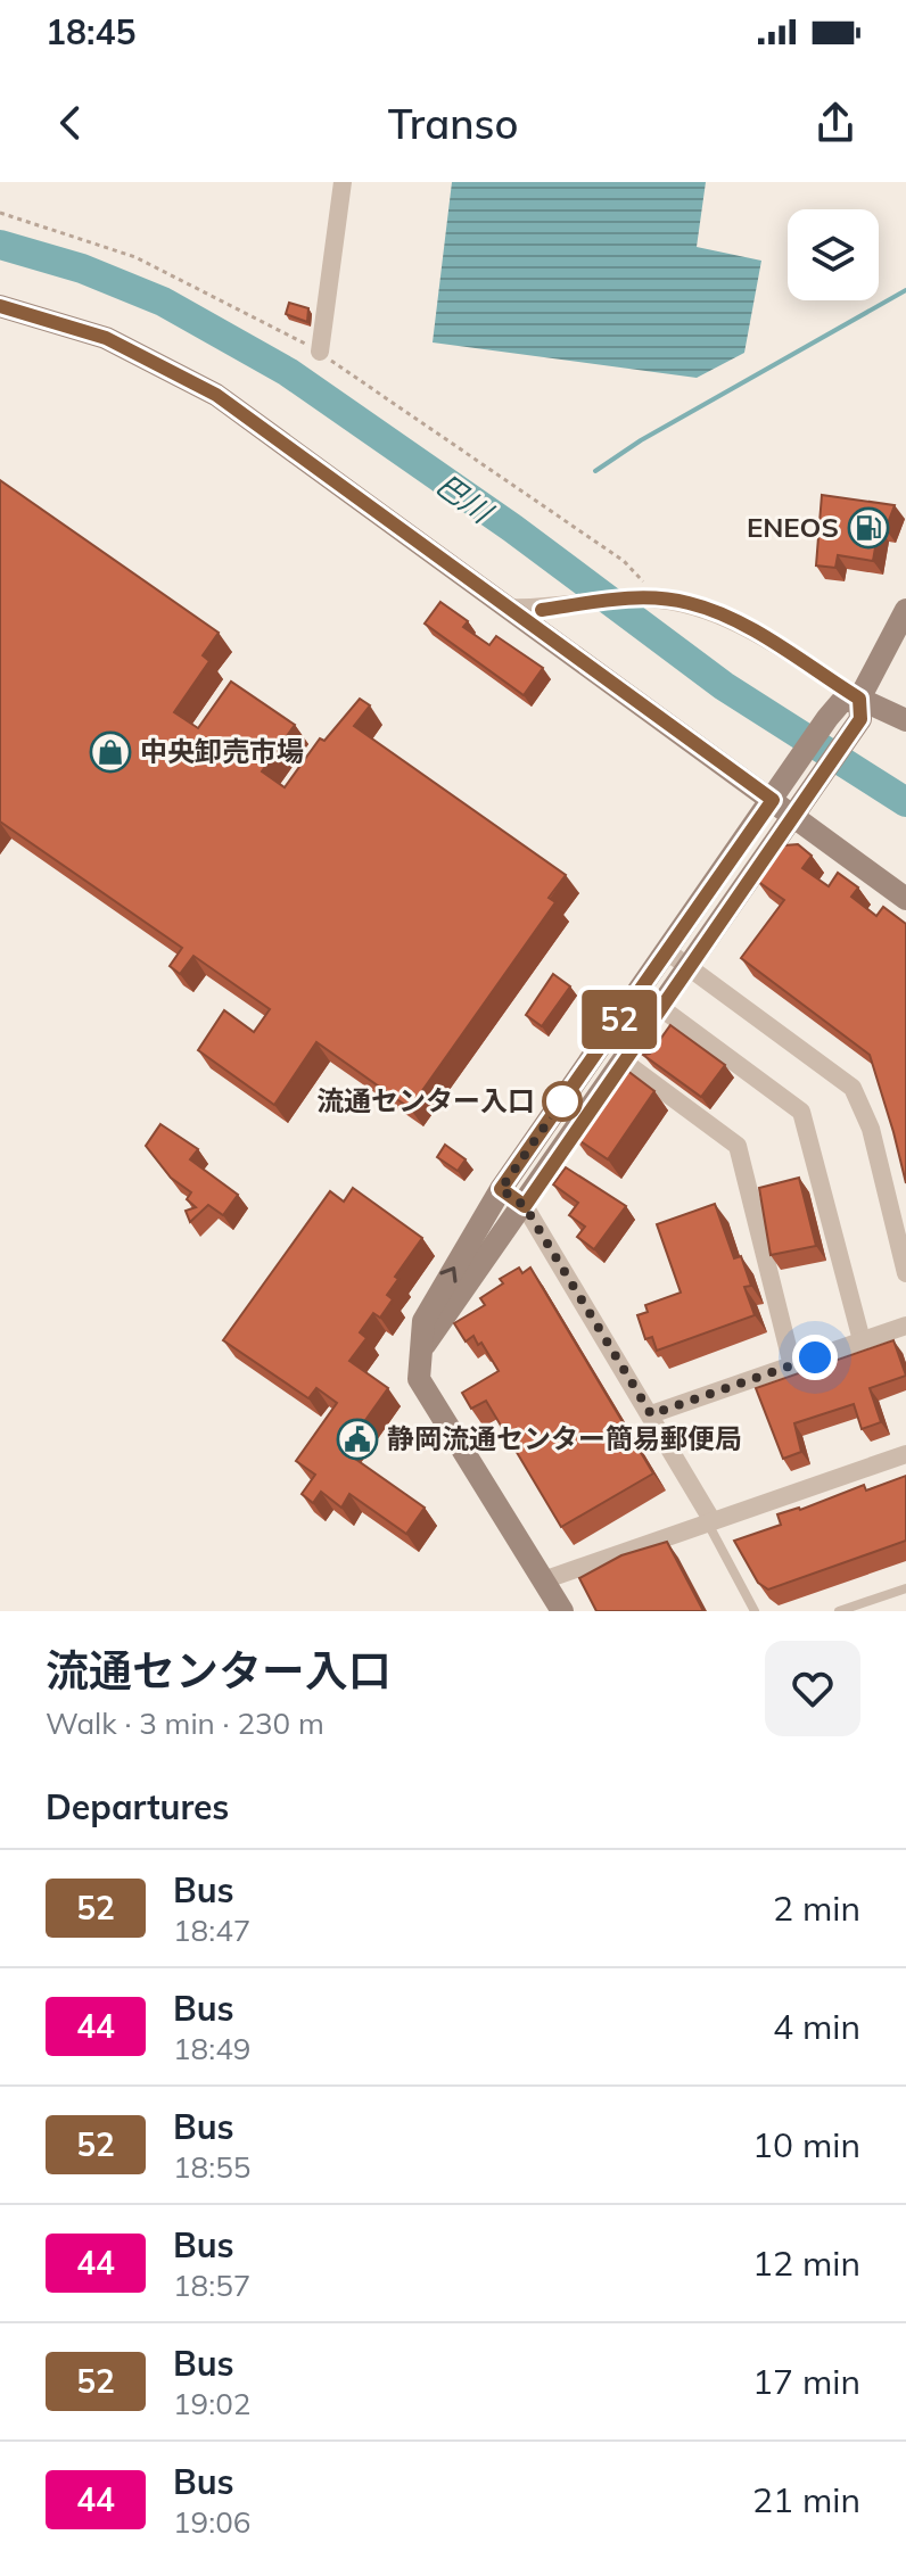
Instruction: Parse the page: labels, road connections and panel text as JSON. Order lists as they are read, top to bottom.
{
  "water": ["巴川"],
  "places": {
    "fuel station": ["ENEOS"],
    "shop": ["中央卸売市場"],
    "other": ["流通センター入口"],
    "public building": ["静岡流通センター簡易郵便局"]
  },
  "lines": ["bus line 52"],
  "page": {
    "status": "18:45",
    "header": "Transo",
    "on_map": "52",
    "heading": [
      ["流通センター入口", "Walk · 3 min · 230 m"],
      "Departures"
    ],
    "list": [
      {
        "mark": "52",
        "name": "Bus",
        "note": "18:47",
        "value": "2 min"
      },
      {
        "mark": "44",
        "name": "Bus",
        "note": "18:49",
        "value": "4 min"
      },
      {
        "mark": "52",
        "name": "Bus",
        "note": "18:55",
        "value": "10 min"
      },
      {
        "mark": "44",
        "name": "Bus",
        "note": "18:57",
        "value": "12 min"
      },
      {
        "mark": "52",
        "name": "Bus",
        "note": "19:02",
        "value": "17 min"
      },
      {
        "mark": "44",
        "name": "Bus",
        "note": "19:06",
        "value": "21 min"
      }
    ]
  }
}
